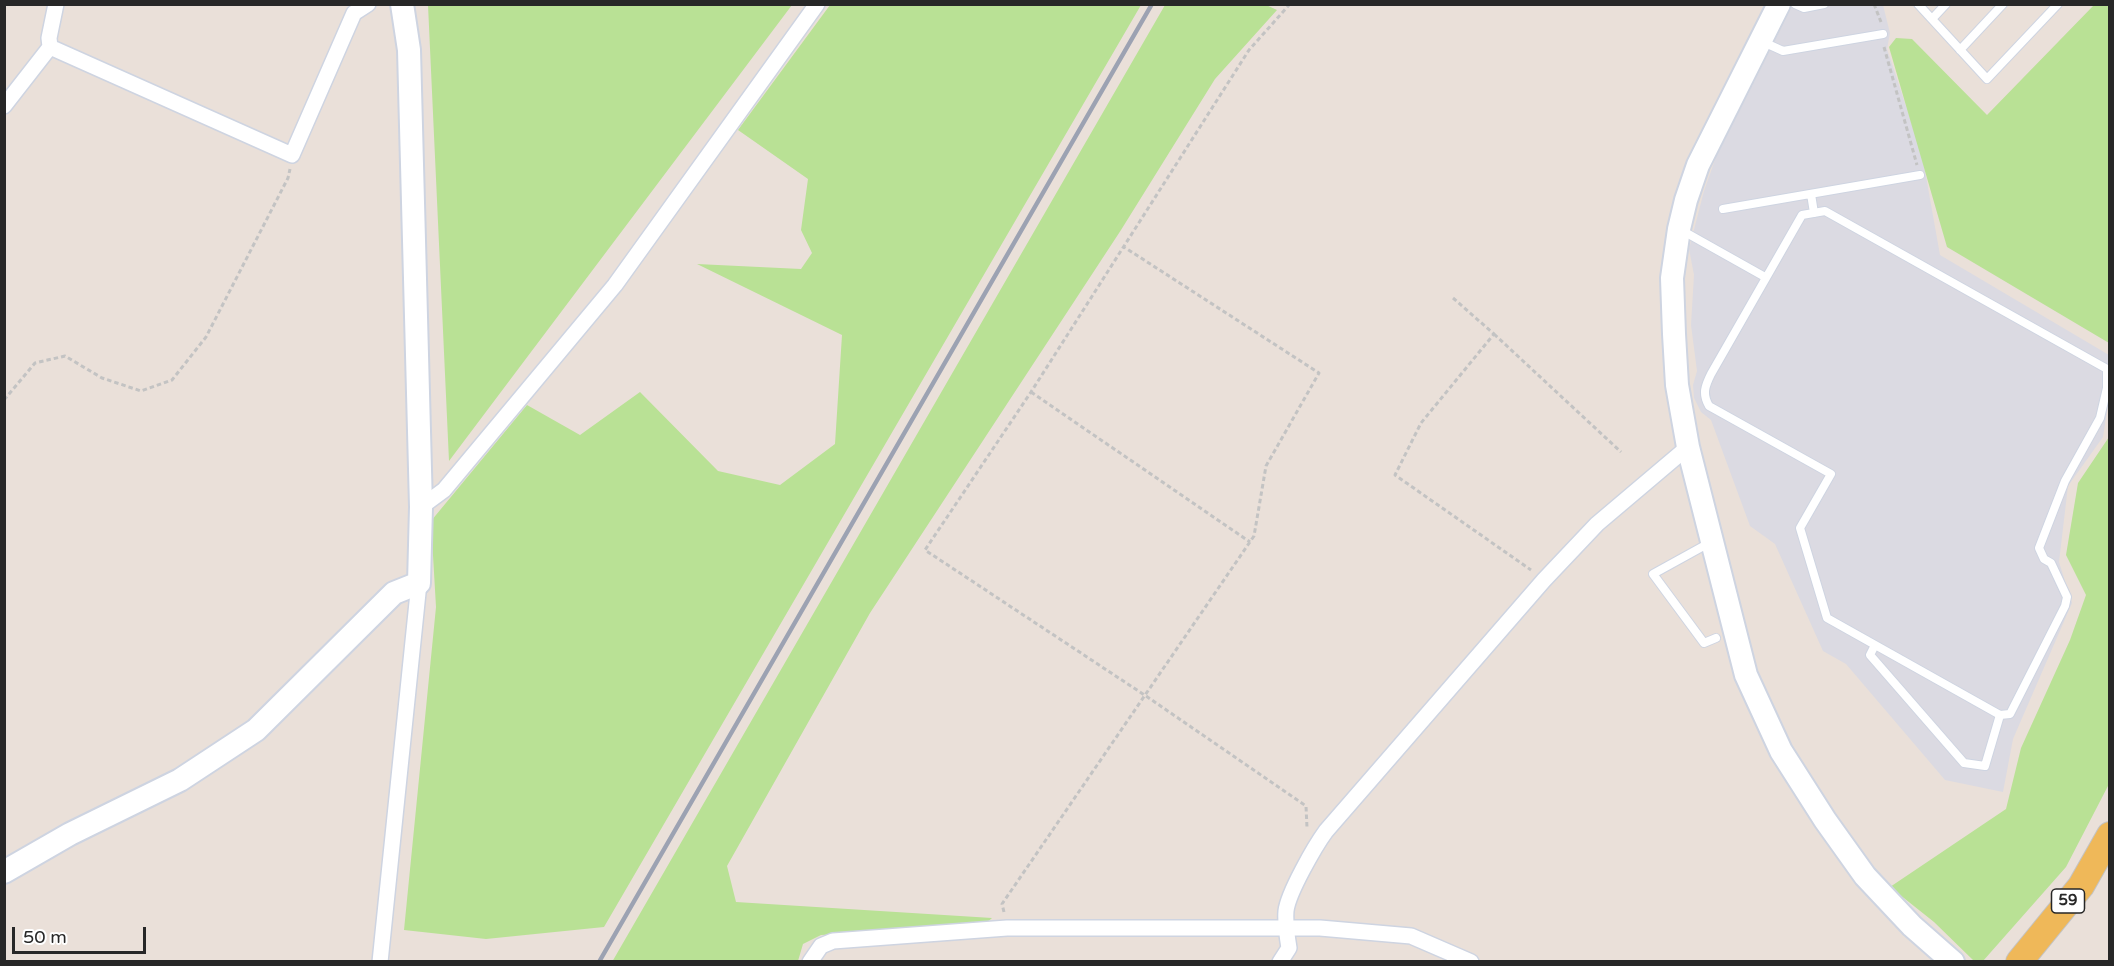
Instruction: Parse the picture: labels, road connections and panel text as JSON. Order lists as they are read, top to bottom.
{
  "streets": {
    "main road": ["59"]
  },
  "scale_bar": "50 m"
}
